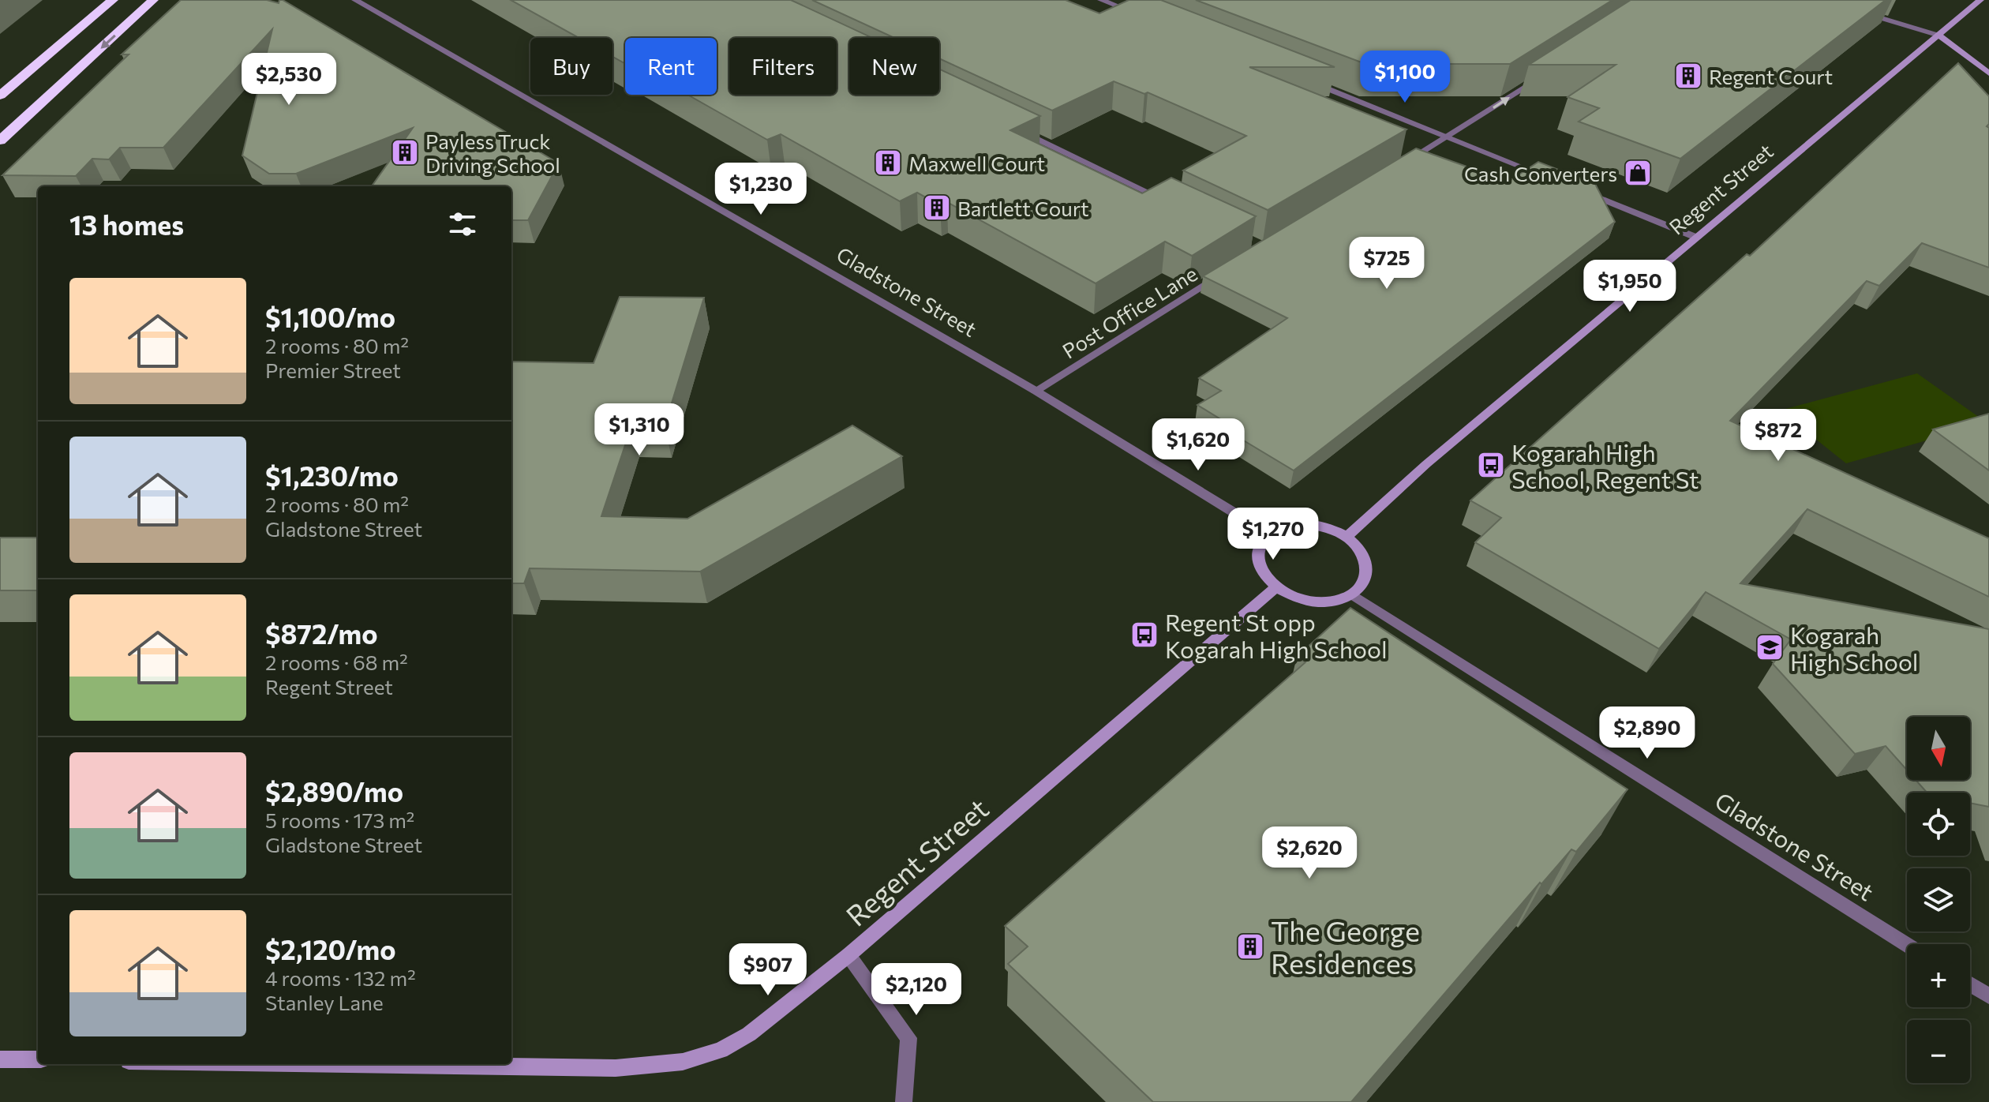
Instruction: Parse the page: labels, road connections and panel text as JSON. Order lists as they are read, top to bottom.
{
  "streets": {
    "main road": ["Regent Street"],
    "street": ["Gladstone Street", "Post Office Lane"]
  },
  "crossings": [
    ["Regent Street", "Gladstone Street"],
    ["Gladstone Street", "Post Office Lane"]
  ],
  "places": {
    "building": [
      "Regent Court",
      "Payless Truck Driving School",
      "Maxwell Court",
      "Bartlett Court",
      "The George Residences"
    ],
    "shop": ["Cash Converters"],
    "bus stop": ["Kogarah High School, Regent St", "Regent St opp Kogarah High School"],
    "school or university": ["Kogarah High School"]
  },
  "north": "bottom",
  "page": {
    "chip": [
      "Buy",
      "Rent",
      "Filters",
      "New"
    ],
    "price": [
      "$1,100",
      "$2,530",
      "$1,230",
      "$725",
      "$1,950",
      "$1,310",
      "$872",
      "$1,620",
      "$1,270",
      "$2,890",
      "$2,620",
      "$907",
      "$2,120"
    ],
    "heading": "13 homes",
    "list": [
      {
        "name": "$1,100/mo",
        "note": "2 rooms · 80 m² · Premier Street"
      },
      {
        "name": "$1,230/mo",
        "note": "2 rooms · 80 m² · Gladstone Street"
      },
      {
        "name": "$872/mo",
        "note": "2 rooms · 68 m² · Regent Street"
      },
      {
        "name": "$2,890/mo",
        "note": "5 rooms · 173 m² · Gladstone Street"
      },
      {
        "name": "$2,120/mo",
        "note": "4 rooms · 132 m² · Stanley Lane"
      }
    ],
    "map_buttons": ["+", "−"]
  }
}
